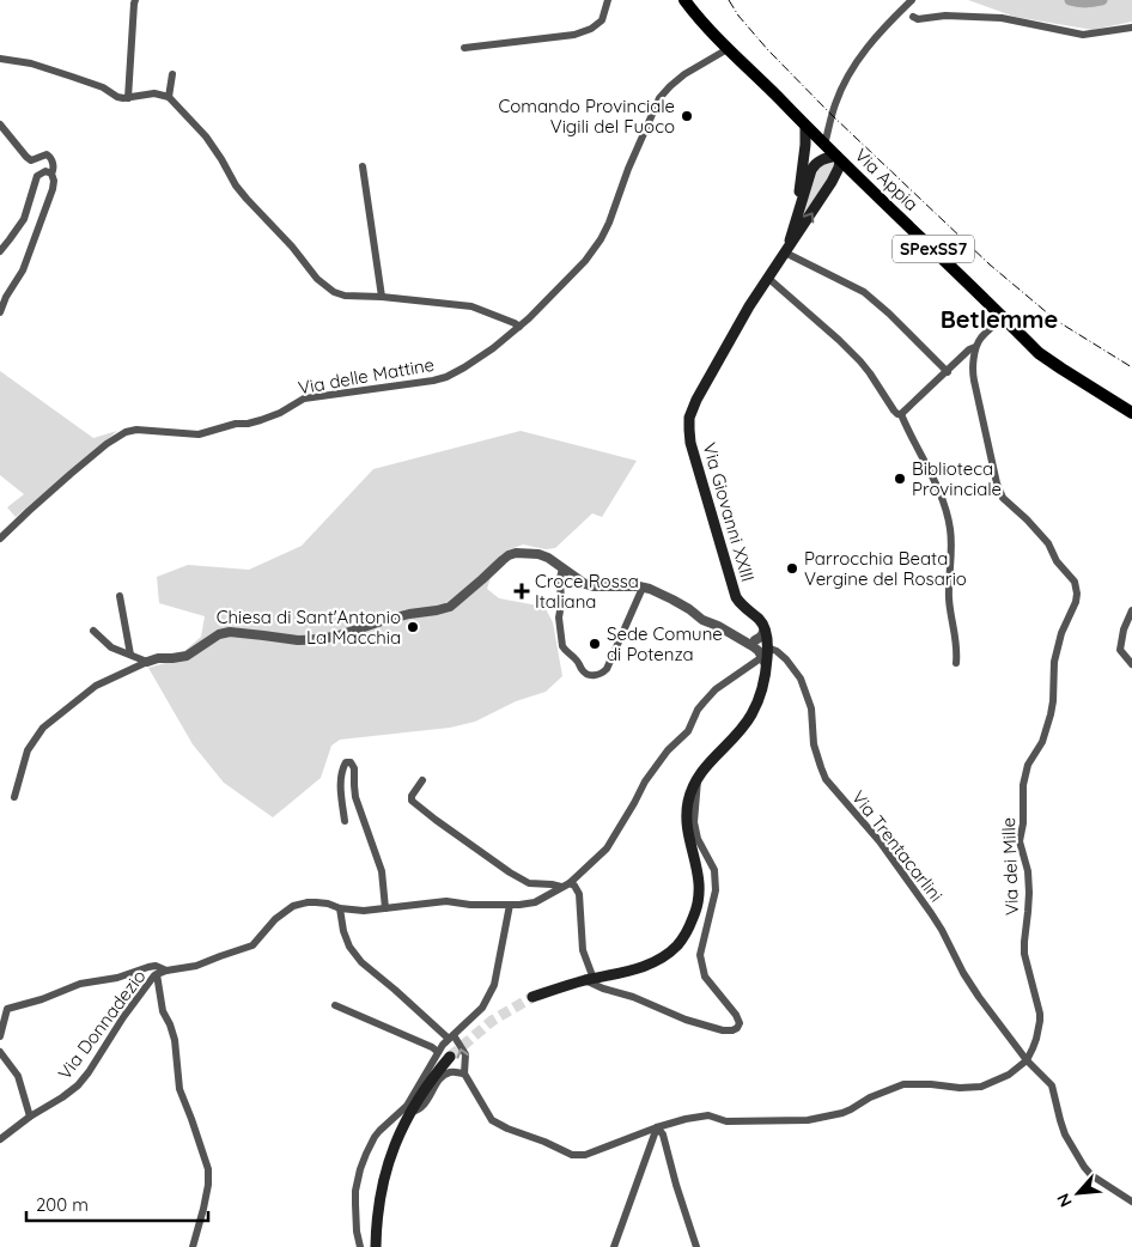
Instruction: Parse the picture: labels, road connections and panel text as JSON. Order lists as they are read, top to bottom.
{
  "streets": {
    "main road": ["Via Appia", "SPexSS7", "Via Giovanni XXIII"],
    "street": [
      "Via delle Mattine",
      "Via Trentacarlini",
      "Via dei Mille",
      "Via Donnadezio"
    ]
  },
  "crossings": [
    ["Via Appia", "Via delle Mattine"],
    ["Via Giovanni XXIII", "Via Trentacarlini"],
    ["Via Giovanni XXIII", "Via Donnadezio"],
    ["Via Trentacarlini", "Via dei Mille"],
    ["Via Trentacarlini", "Via Donnadezio"]
  ],
  "districts": ["Betlemme"],
  "places": {
    "other": [
      "Comando Provinciale Vigili del Fuoco",
      "Biblioteca Provinciale",
      "Parrocchia Beata Vergine del Rosario",
      "Chiesa di Sant'Antonio La Macchia",
      "Sede Comune di Potenza"
    ],
    "health": ["Croce Rossa Italiana"]
  },
  "scale_bar": "200 m",
  "north": "bottom left"
}
